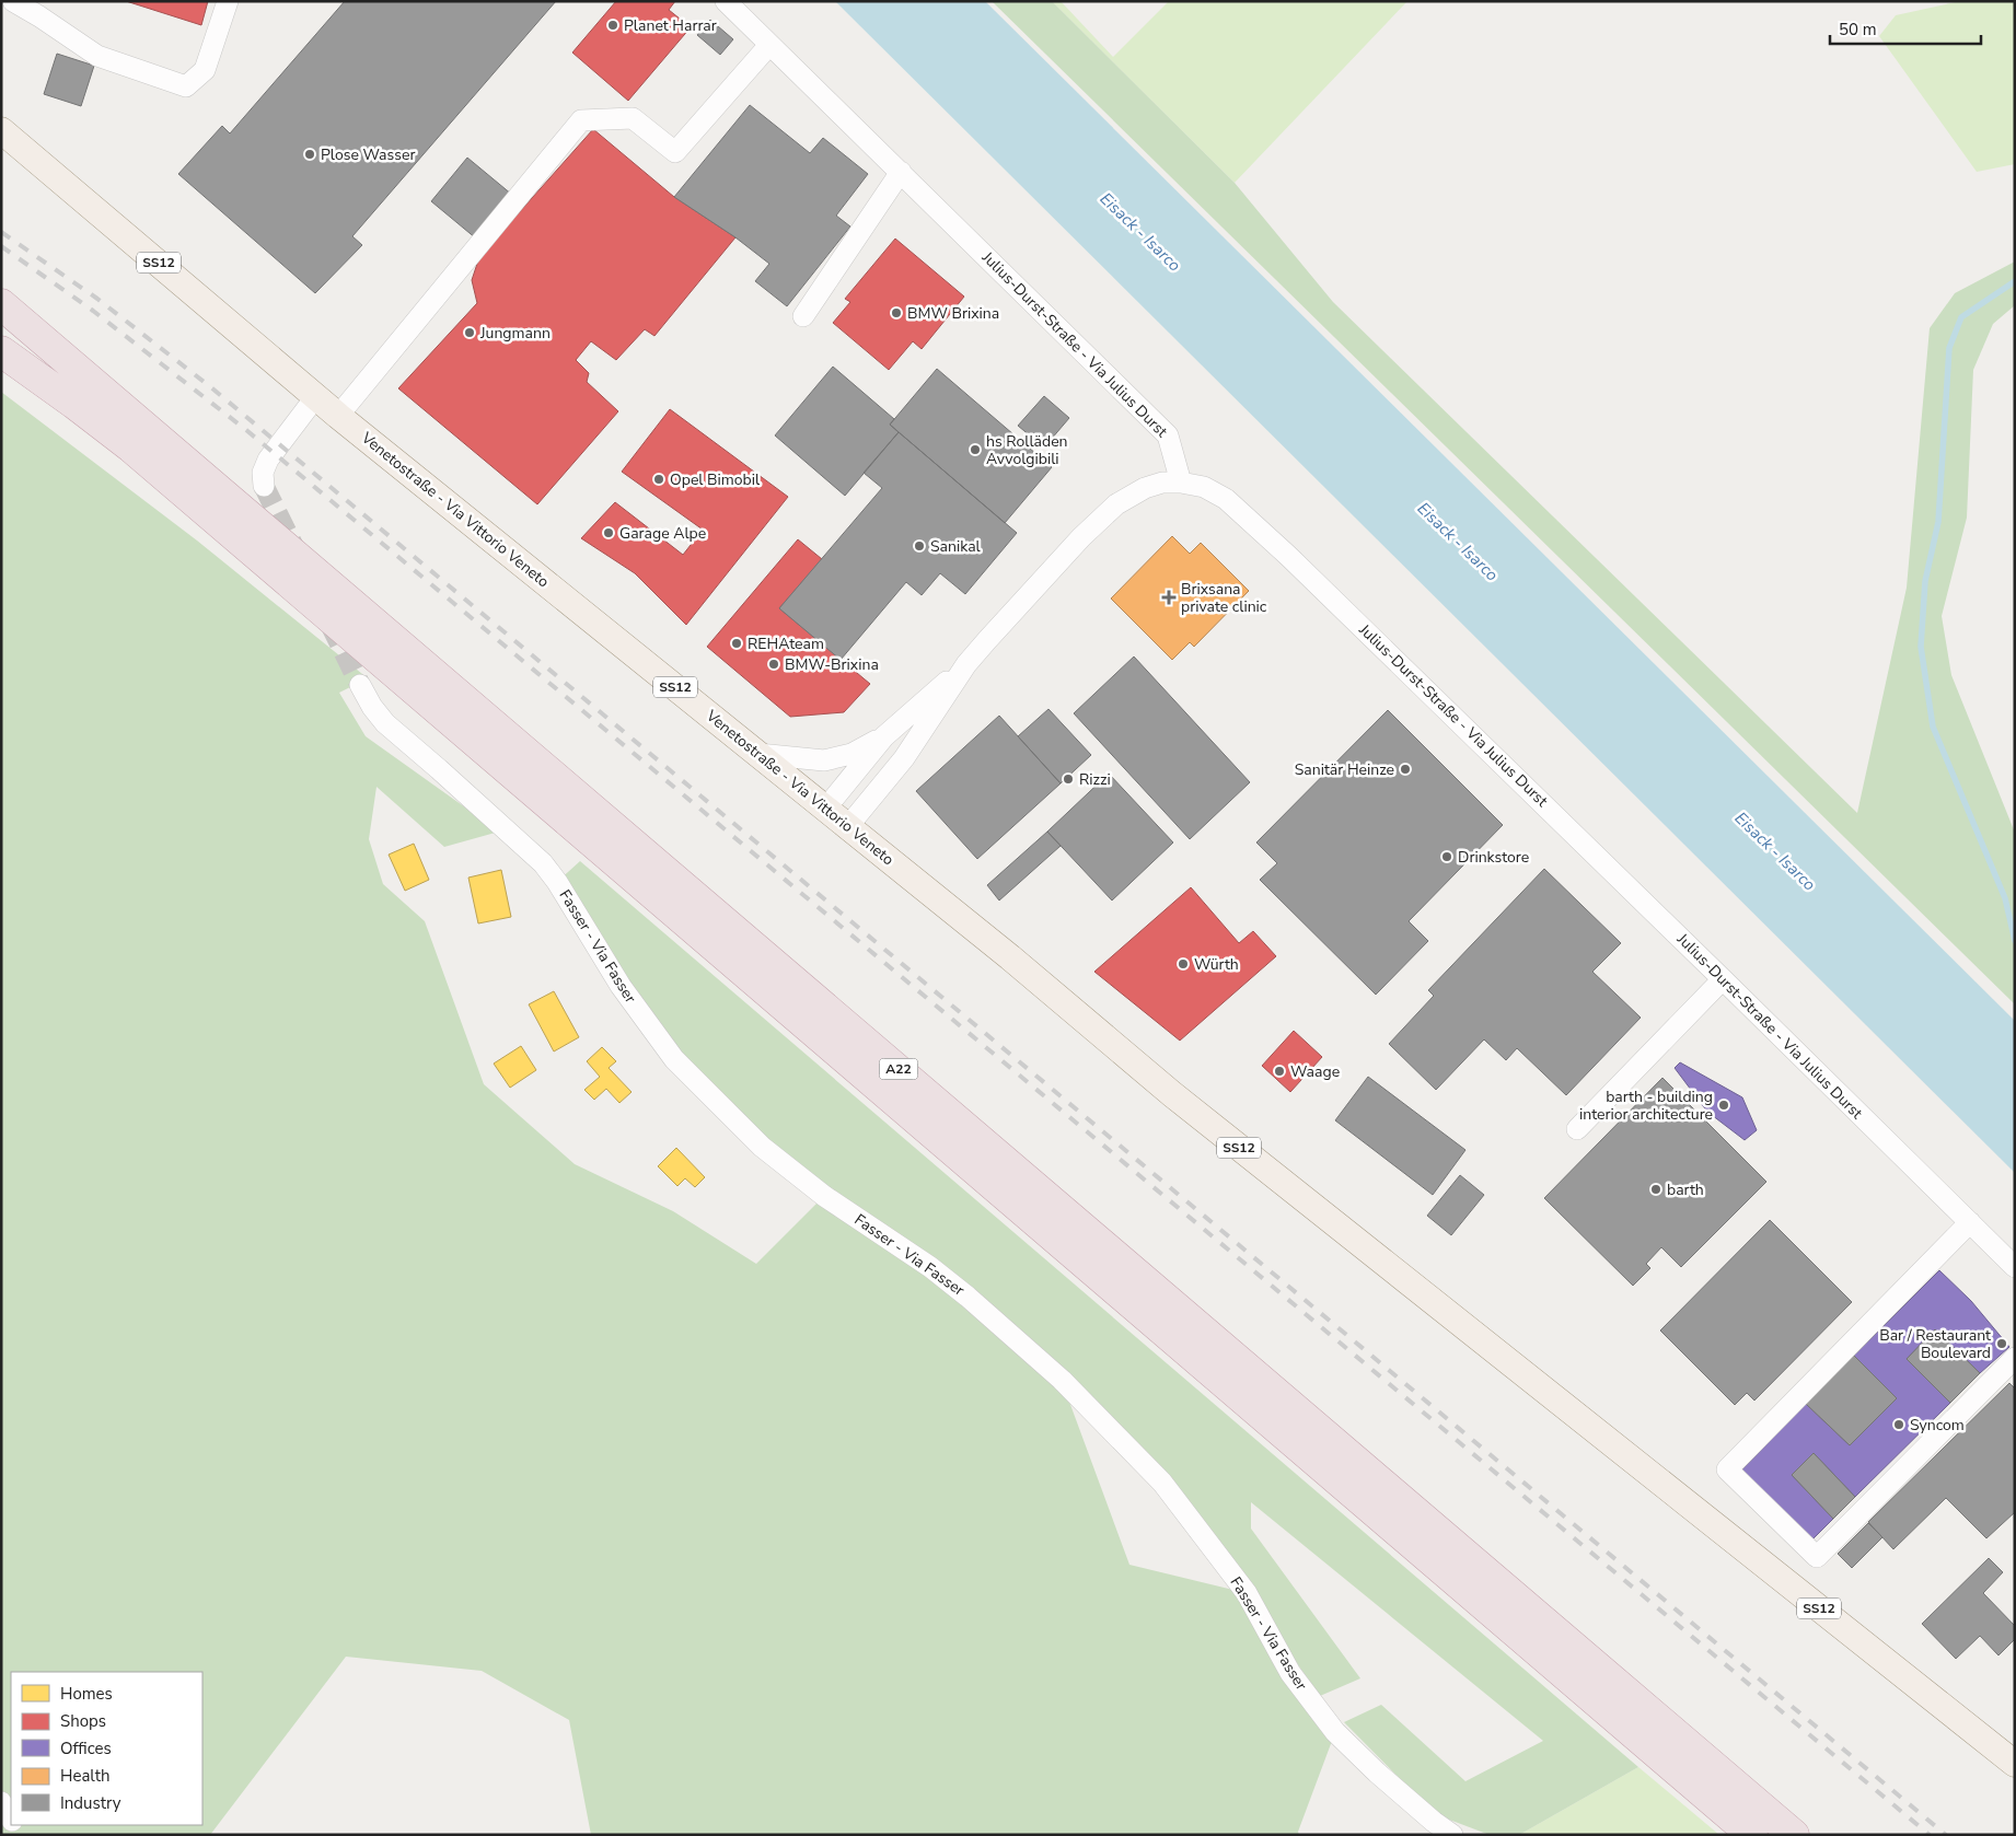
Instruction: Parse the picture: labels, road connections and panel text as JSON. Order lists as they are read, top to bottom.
{
  "streets": {
    "highway": ["A22"],
    "main road": ["SS12", "Venetostraße - Via Vittorio Veneto"],
    "street": ["Julius-Durst-Straße - Via Julius Durst", "Fasser - Via Fasser"]
  },
  "water": ["Eisack - Isarco"],
  "places": {
    "other": [
      "Planet Harrar",
      "Plose Wasser",
      "BMW Brixina",
      "Jungmann",
      "hs Rolläden Avvolgibili",
      "Opel Bimobil",
      "Garage Alpe",
      "Sanikal",
      "REHAteam",
      "BMW-Brixina",
      "Sanitär Heinze",
      "Rizzi",
      "Drinkstore",
      "Würth",
      "Waage",
      "barth - building interior architecture",
      "barth",
      "Bar / Restaurant Boulevard",
      "Syncom"
    ],
    "health": ["Brixsana private clinic"]
  },
  "legend": [
    "Homes",
    "Shops",
    "Offices",
    "Health",
    "Industry"
  ],
  "scale_bar": "50 m"
}
